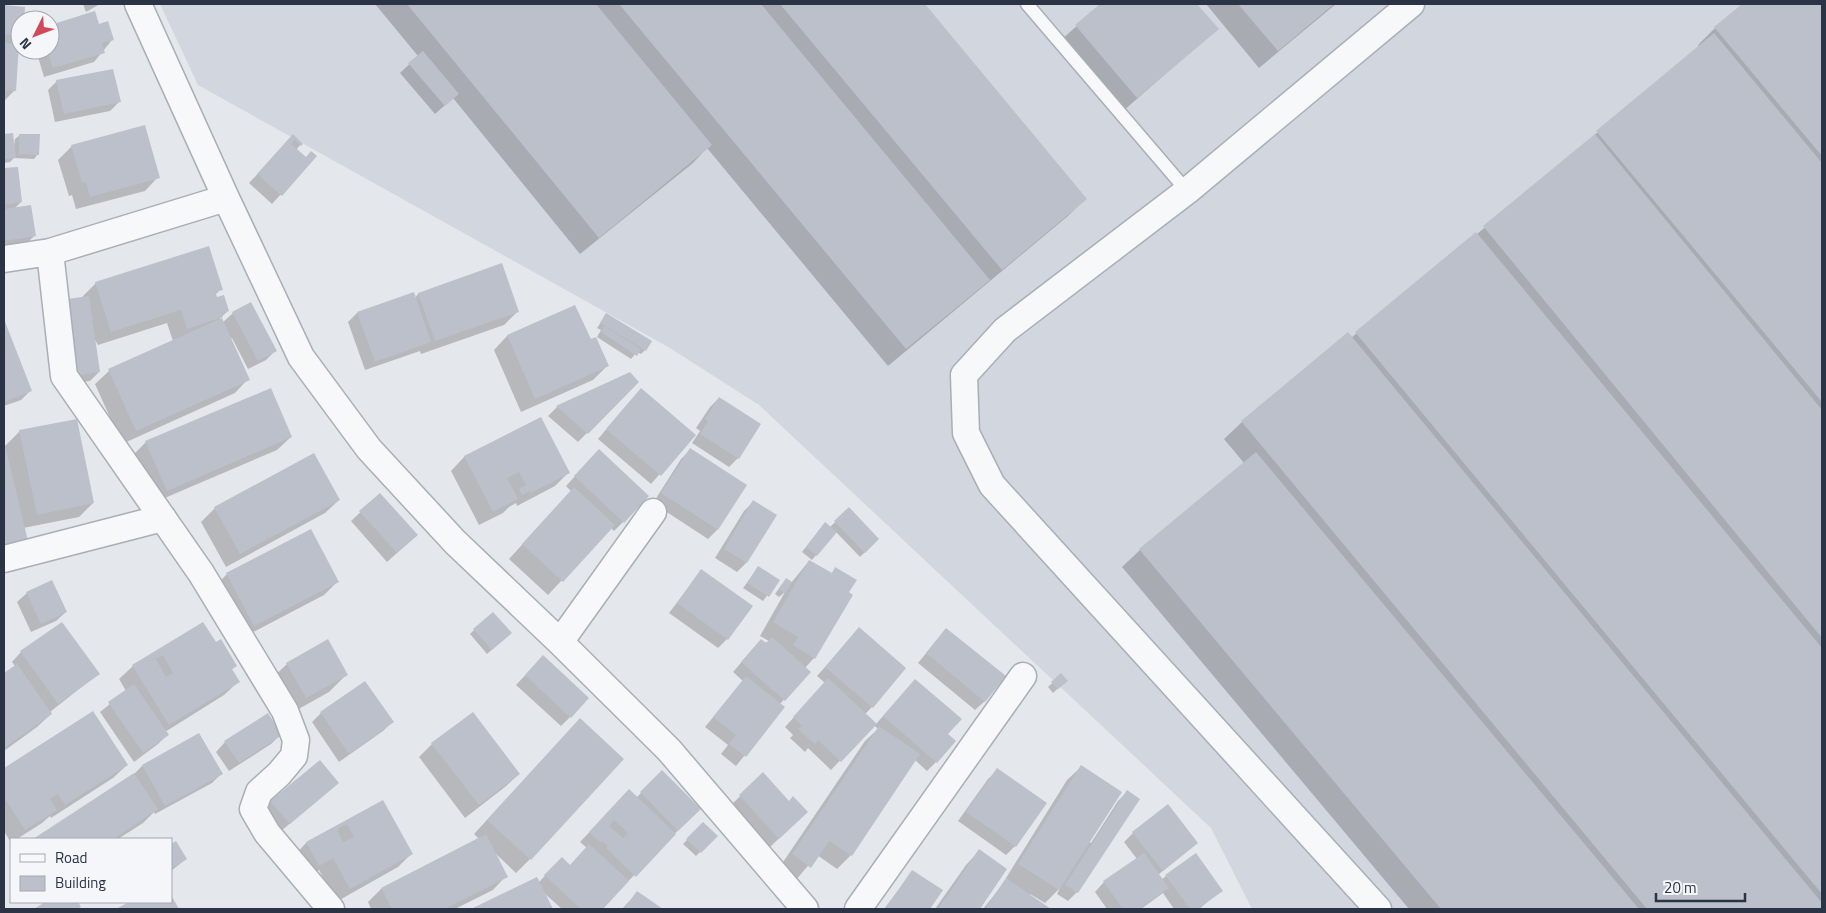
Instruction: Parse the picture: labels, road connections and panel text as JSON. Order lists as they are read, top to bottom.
{
  "legend": ["Road", "Building"],
  "scale_bar": "20 m",
  "north": "bottom left"
}
